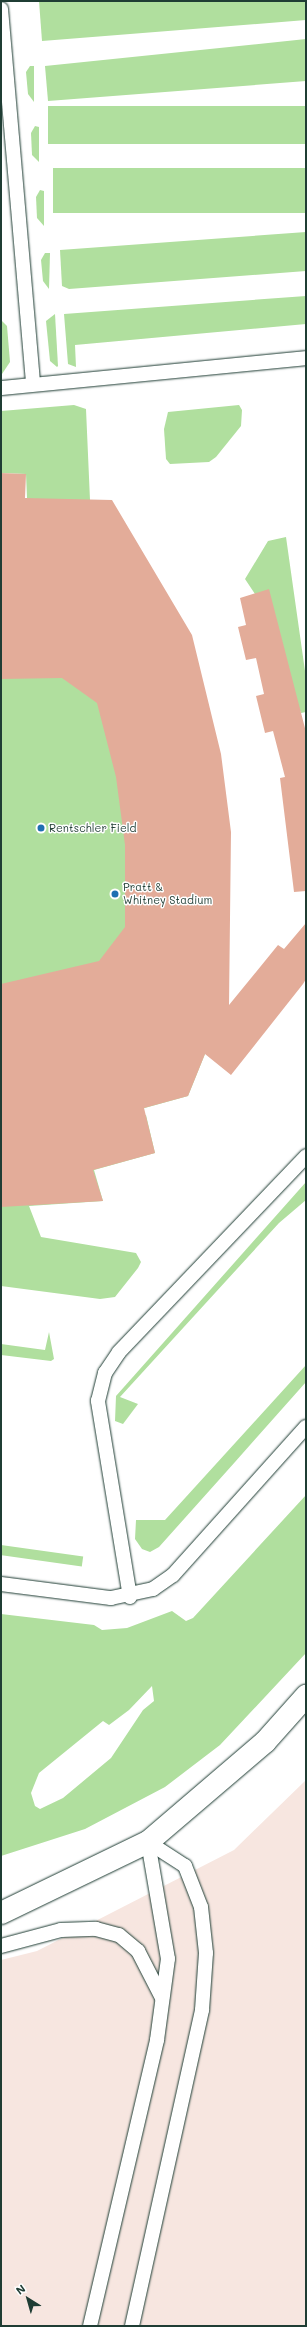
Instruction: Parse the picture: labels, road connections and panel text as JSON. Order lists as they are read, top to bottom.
{
  "places": ["Rentschler Field", "Pratt & Whitney Stadium"],
  "north": "top left"
}
